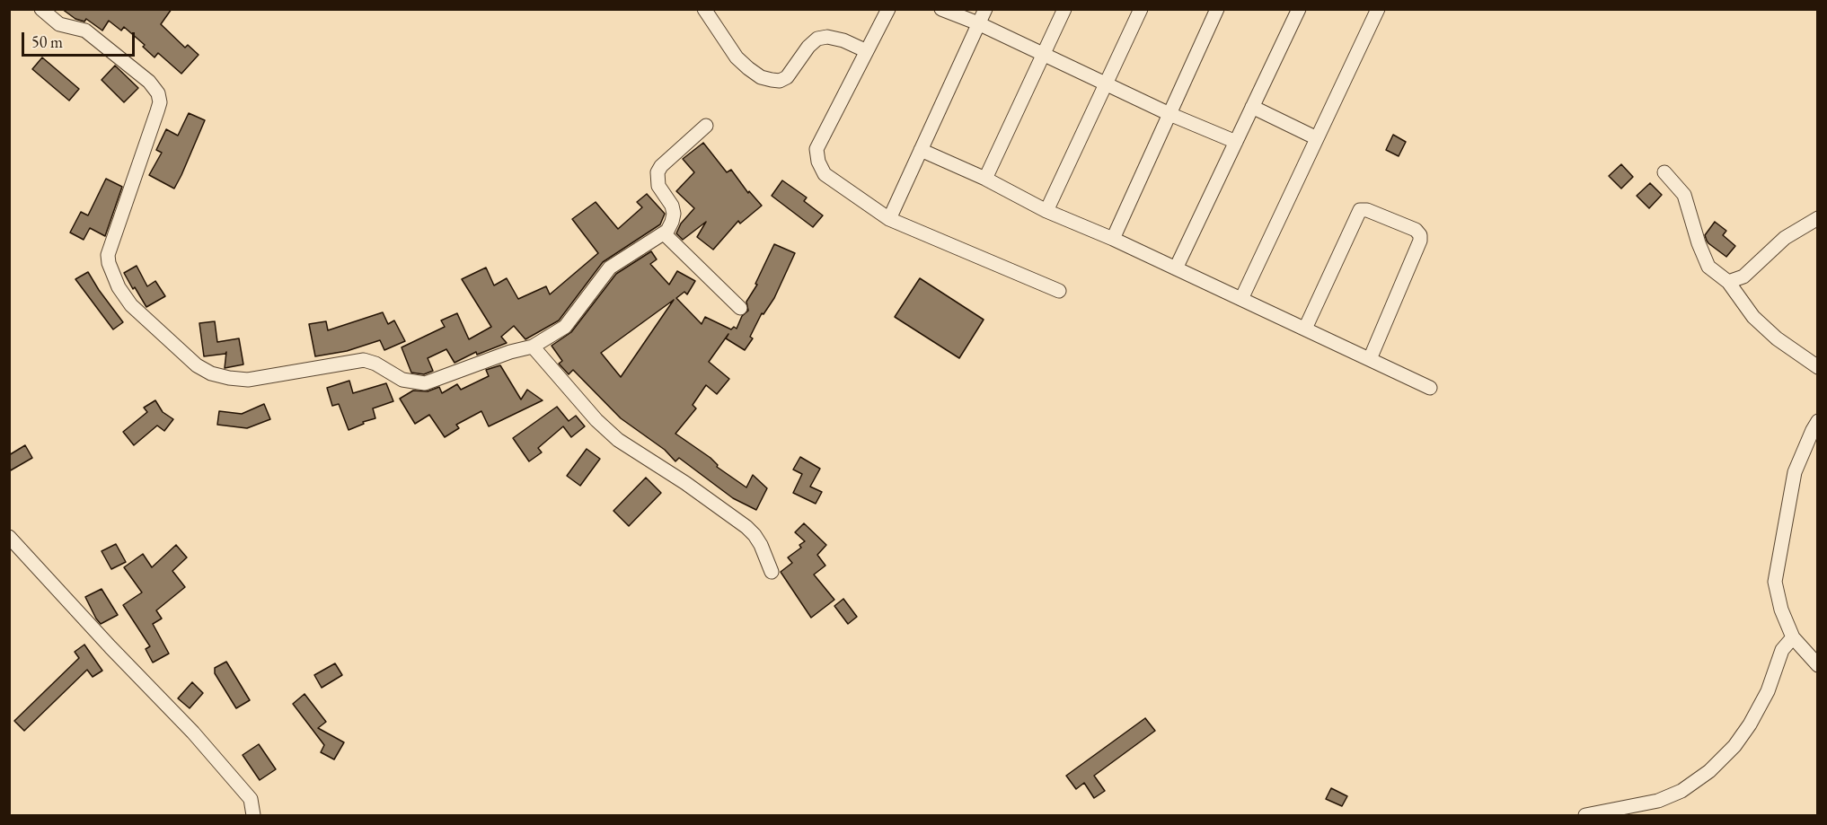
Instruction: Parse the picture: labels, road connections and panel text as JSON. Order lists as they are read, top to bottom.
{
  "scale_bar": "50 m"
}
